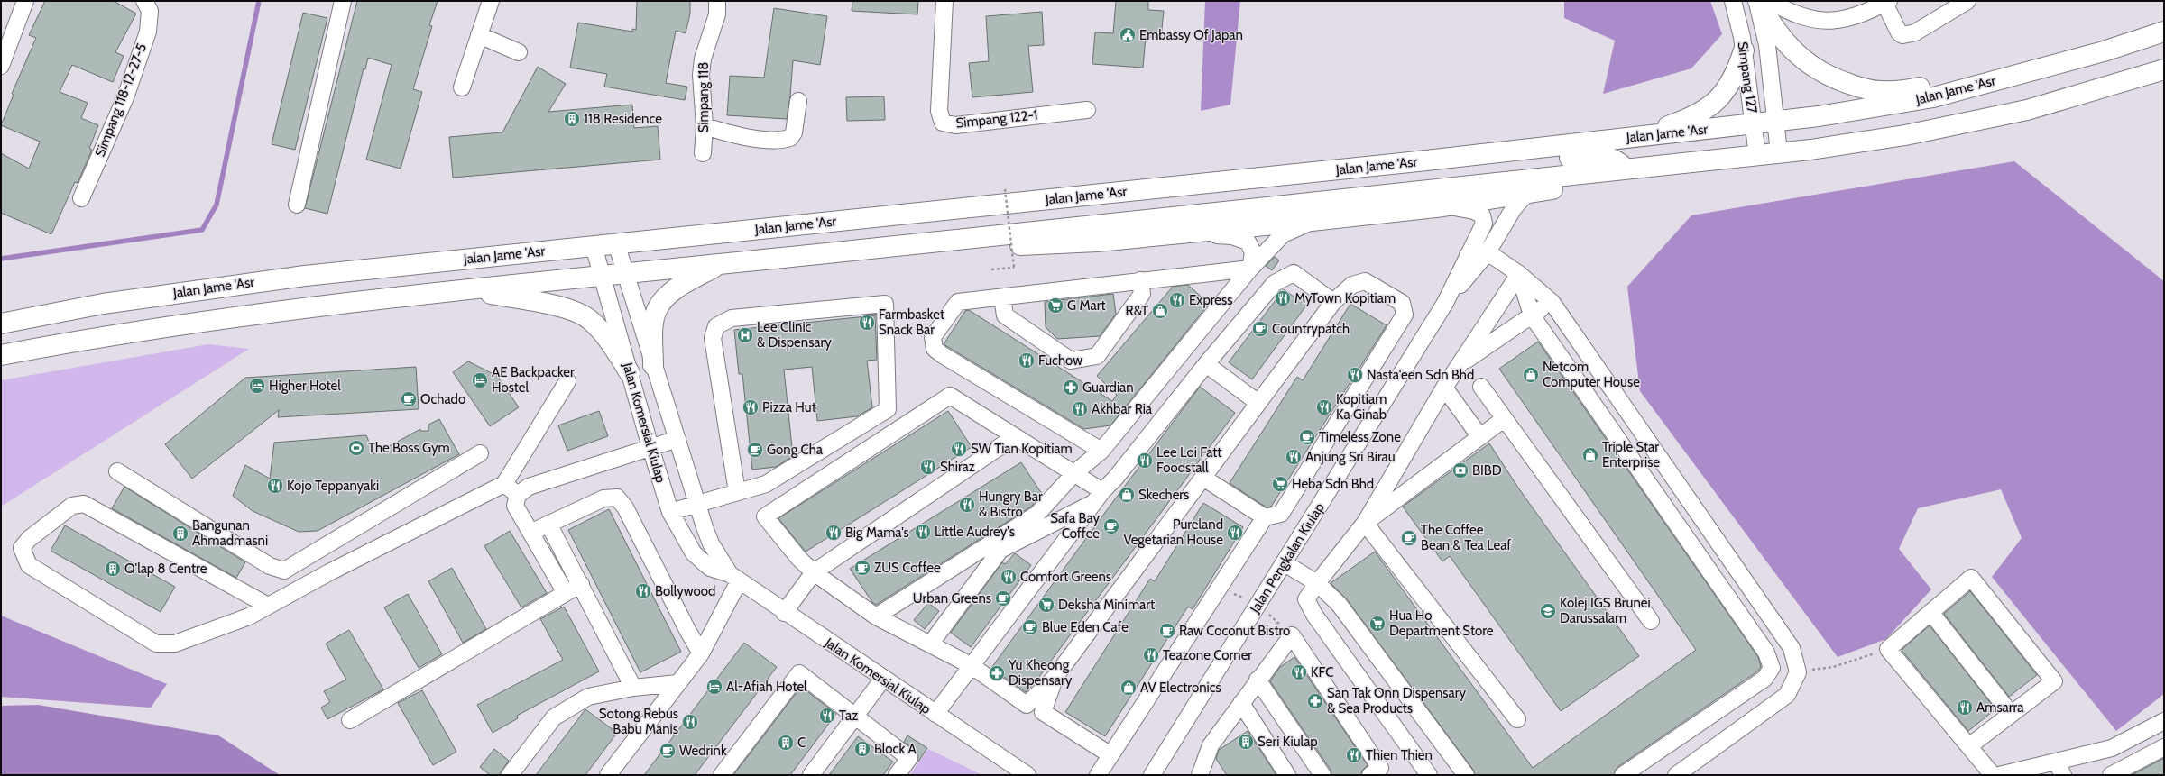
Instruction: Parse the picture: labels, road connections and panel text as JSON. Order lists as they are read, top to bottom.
{
  "streets": {
    "main road": ["Jalan Jame 'Asr"],
    "street": [
      "Simpang 127",
      "Simpang 118",
      "Simpang 118-12-27-5",
      "Simpang 122-1",
      "Jalan Komersial Kiulap",
      "Jalan Pengkalan Kiulap"
    ]
  },
  "crossings": [
    ["Simpang 127", "Jalan Jame 'Asr"],
    ["Jalan Jame 'Asr", "Jalan Komersial Kiulap"]
  ],
  "places": {
    "public building": ["Embassy Of Japan"],
    "building": [
      "118 Residence",
      "Bangunan Ahmadmasni",
      "Q'lap 8 Centre",
      "Seri Kiulap",
      "C",
      "Block A"
    ],
    "restaurant": [
      "MyTown Kopitiam",
      "Express",
      "Farmbasket Snack Bar",
      "Fuchow",
      "Nasta'een Sdn Bhd",
      "Pizza Hut",
      "Kopitiam Ka Ginab",
      "Akhbar Ria",
      "SW Tian Kopitiam",
      "Anjung Sri Birau",
      "Lee Loi Fatt Foodstall",
      "Shiraz",
      "Kojo Teppanyaki",
      "Hungry Bar & Bistro",
      "Little Audrey's",
      "Big Mama's",
      "Pureland Vegetarian House",
      "Comfort Greens",
      "Bollywood",
      "Teazone Corner",
      "KFC",
      "Amsarra",
      "Taz",
      "Sotong Rebus Babu Manis",
      "Thien Thien"
    ],
    "supermarket": [
      "G Mart",
      "Heba Sdn Bhd",
      "Deksha Minimart",
      "Hua Ho Department Store"
    ],
    "shop": [
      "R&T",
      "Netcom Computer House",
      "Triple Star Enterprise",
      "Skechers",
      "AV Electronics"
    ],
    "cafe": [
      "Countrypatch",
      "Ochado",
      "Timeless Zone",
      "Gong Cha",
      "Safa Bay Coffee",
      "The Coffee Bean & Tea Leaf",
      "ZUS Coffee",
      "Urban Greens",
      "Blue Eden Cafe",
      "Raw Coconut Bistro",
      "Wedrink"
    ],
    "hospital": ["Lee Clinic & Dispensary"],
    "hotel": ["AE Backpacker Hostel", "Higher Hotel", "Al-Afiah Hotel"],
    "pharmacy": ["Guardian", "Yu Kheong Dispensary", "San Tak Onn Dispensary & Sea Products"],
    "sports": ["The Boss Gym"],
    "bank": ["BIBD"],
    "school or university": ["Kolej IGS Brunei Darussalam"]
  }
}
